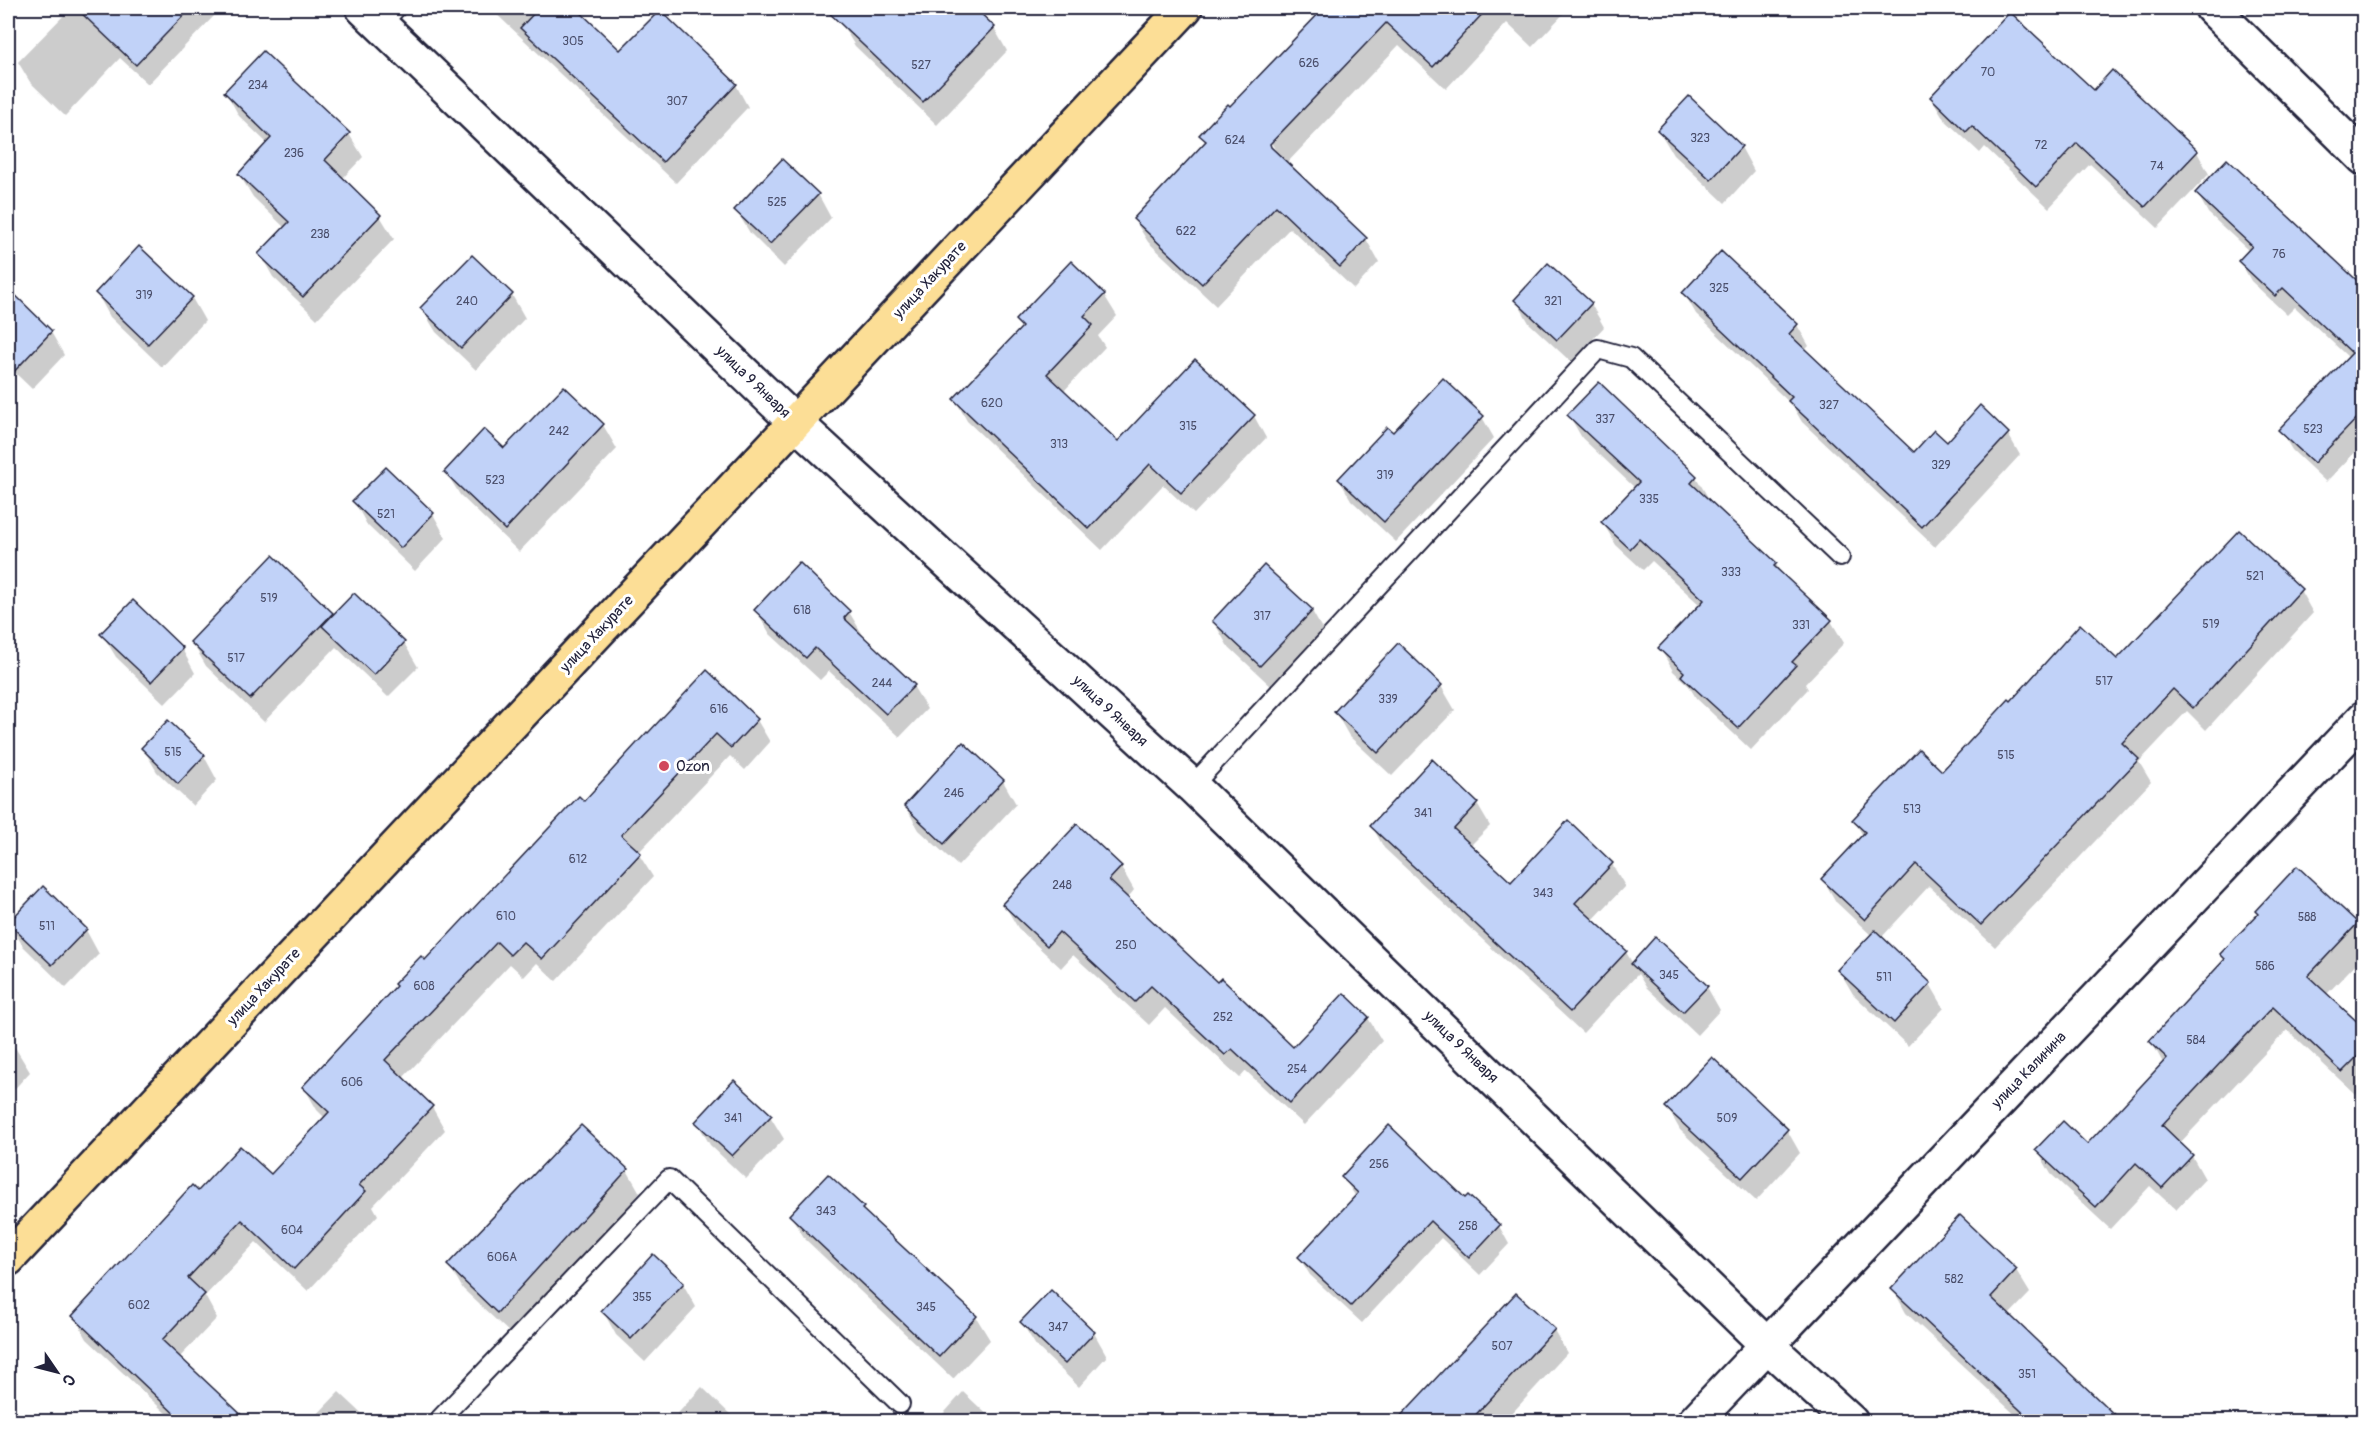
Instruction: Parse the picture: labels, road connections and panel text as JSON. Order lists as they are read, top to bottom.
{
  "streets": {
    "main road": ["улица Хакурате"],
    "street": ["улица 9 Января", "улица Калинина"]
  },
  "crossings": [
    ["улица Хакурате", "улица 9 Января"],
    ["улица 9 Января", "улица Калинина"]
  ],
  "places": ["Ozon"],
  "house_numbers": [
    "305",
    "626",
    "527",
    "70",
    "234",
    "307",
    "323",
    "624",
    "72",
    "236",
    "74",
    "525",
    "622",
    "238",
    "76",
    "325",
    "319",
    "240",
    "321",
    "620",
    "327",
    "337",
    "315",
    "523",
    "242",
    "313",
    "329",
    "319",
    "523",
    "335",
    "521",
    "333",
    "521",
    "519",
    "618",
    "317",
    "519",
    "331",
    "517",
    "517",
    "244",
    "339",
    "616",
    "515",
    "515",
    "246",
    "513",
    "341",
    "612",
    "248",
    "343",
    "610",
    "588",
    "511",
    "250",
    "586",
    "345",
    "511",
    "608",
    "252",
    "584",
    "254",
    "606",
    "341",
    "509",
    "256",
    "343",
    "258",
    "604",
    "606А",
    "582",
    "355",
    "602",
    "345",
    "347",
    "507",
    "351"
  ],
  "north": "bottom right"
}
